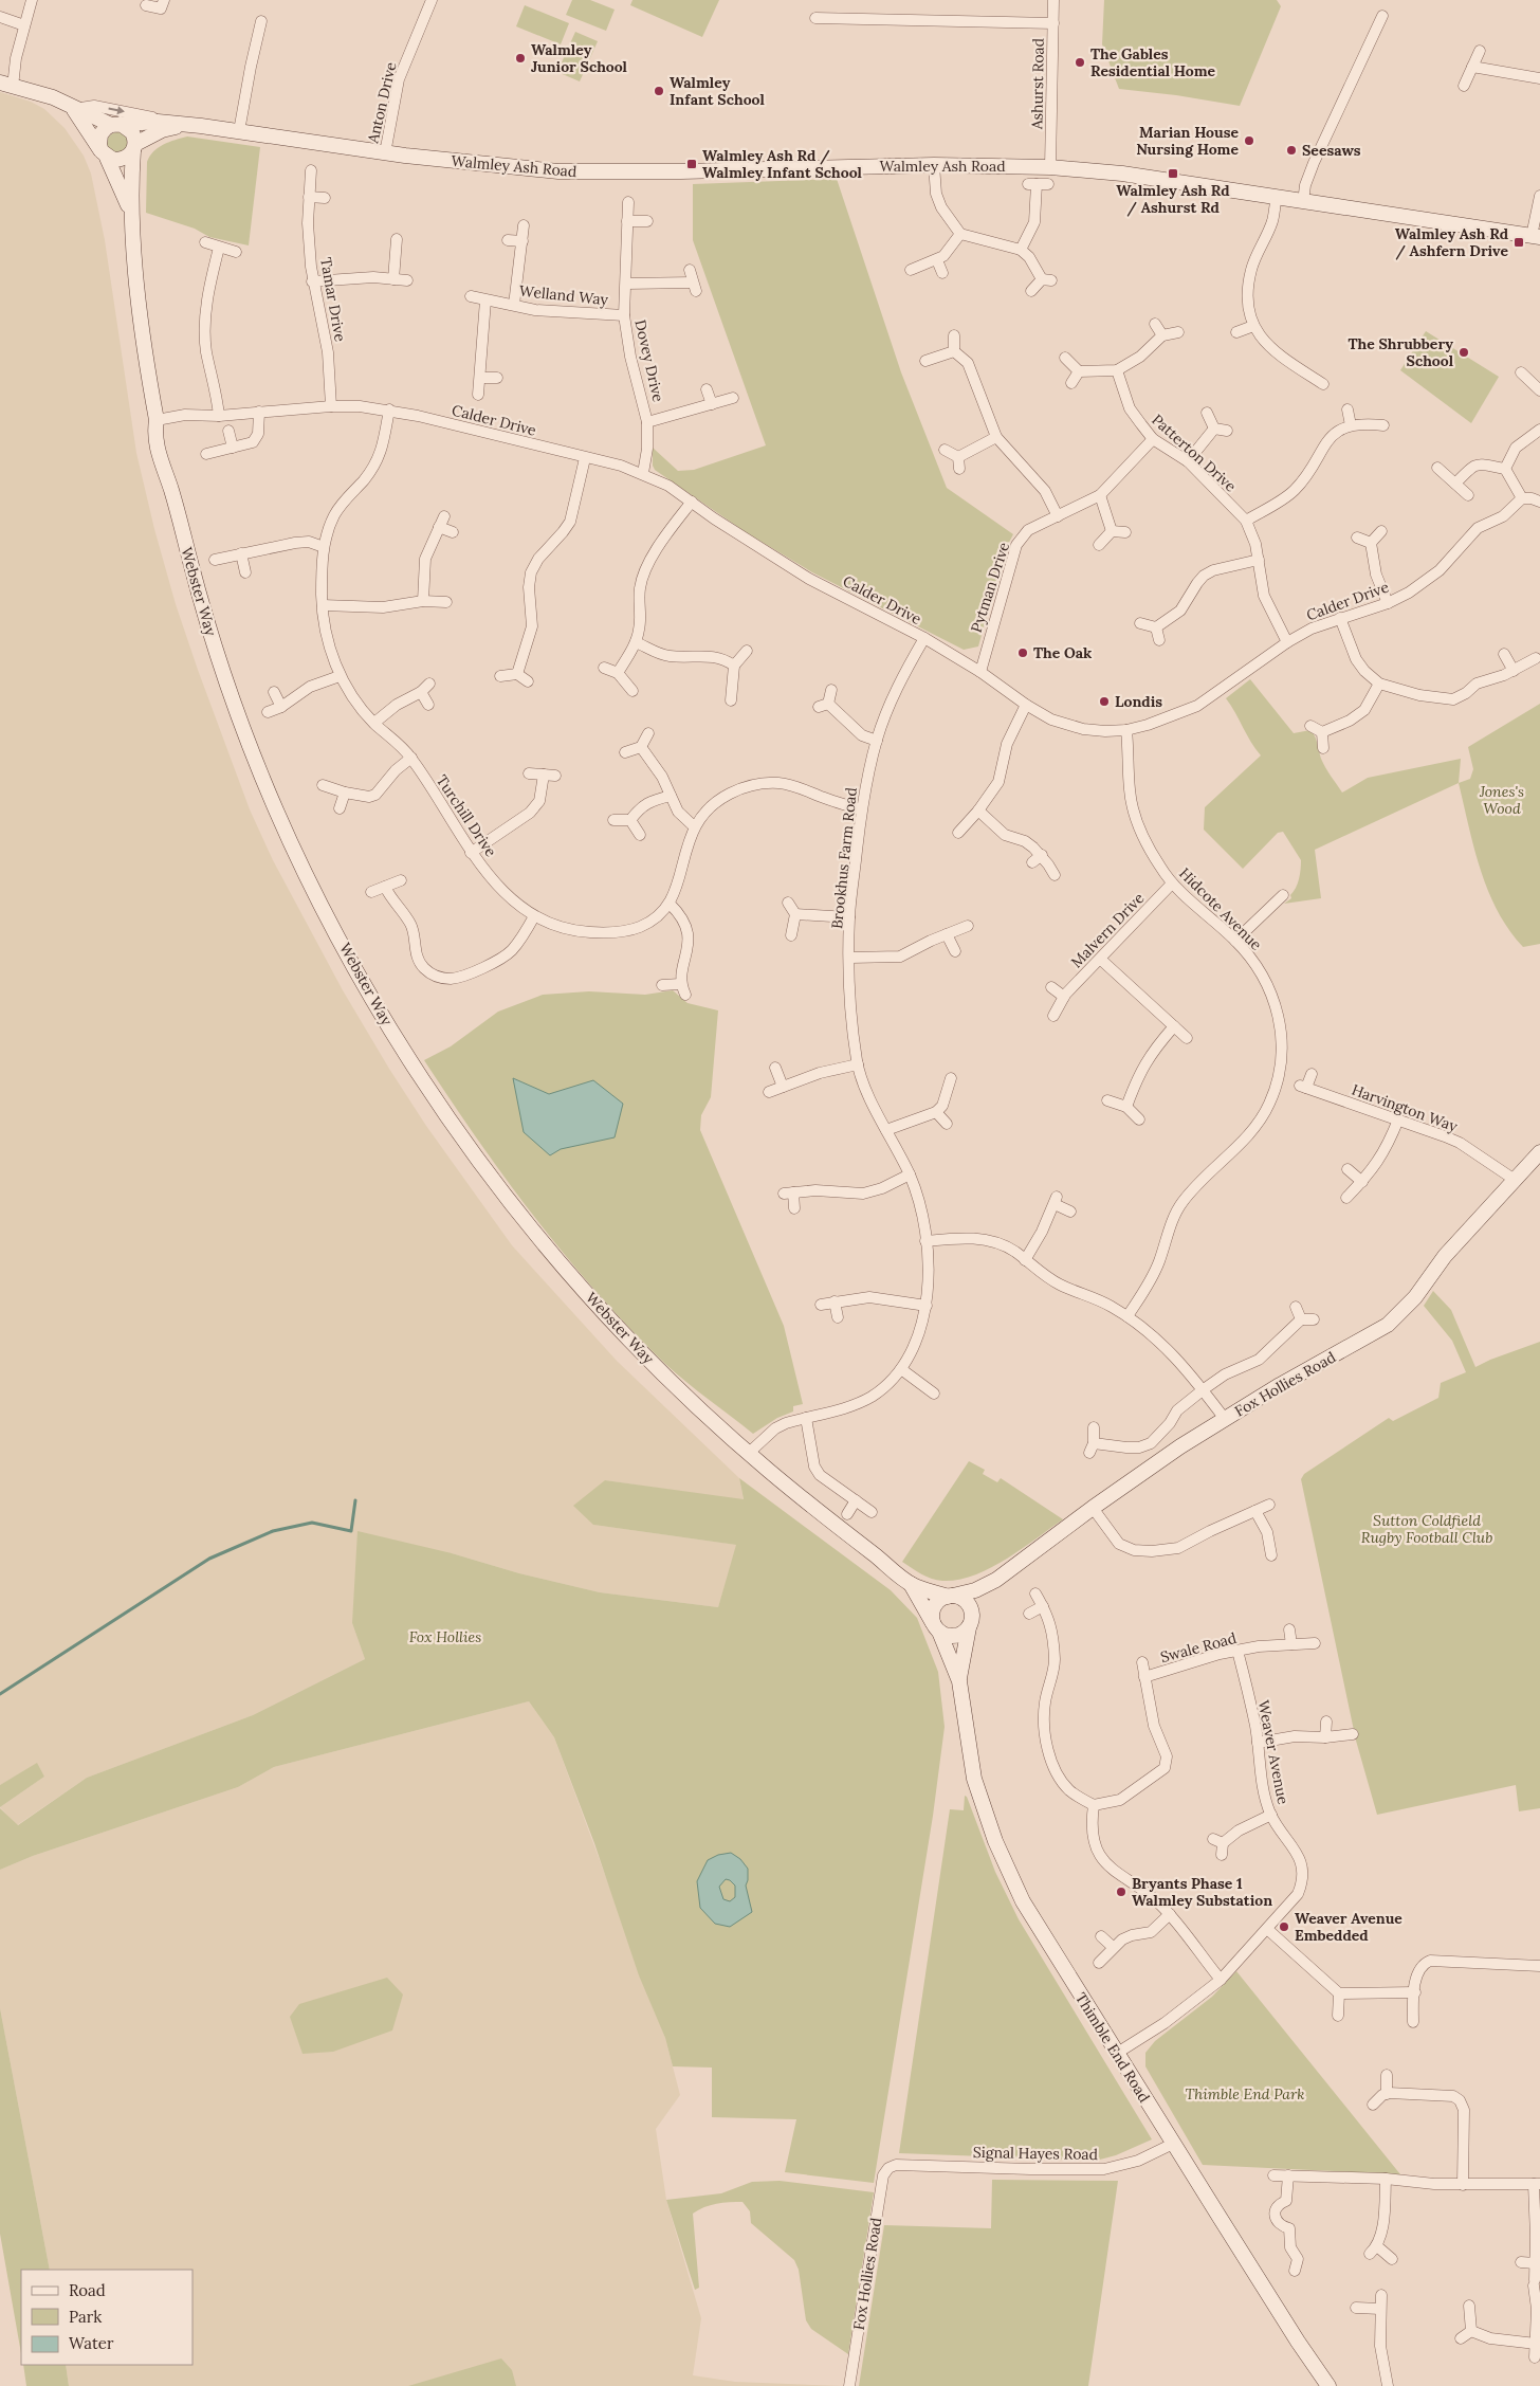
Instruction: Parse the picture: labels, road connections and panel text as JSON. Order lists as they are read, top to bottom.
{
  "streets": {
    "street": [
      "Ashurst Road",
      "Anton Drive",
      "Walmley Ash Road",
      "Welland Way",
      "Tamar Drive",
      "Dovey Drive",
      "Calder Drive",
      "Patterton Drive",
      "Pytman Drive",
      "Webster Way",
      "Turchill Drive",
      "Brookhus Farm Road",
      "Hidcote Avenue",
      "Malvern Drive",
      "Harvington Way",
      "Fox Hollies Road",
      "Swale Road",
      "Weaver Avenue",
      "Thimble End Road",
      "Signal Hayes Road"
    ]
  },
  "crossings": [
    ["Ashurst Road", "Walmley Ash Road"],
    ["Anton Drive", "Walmley Ash Road"],
    ["Walmley Ash Road", "Webster Way"],
    ["Welland Way", "Dovey Drive"],
    ["Tamar Drive", "Calder Drive"],
    ["Dovey Drive", "Calder Drive"],
    ["Calder Drive", "Patterton Drive"],
    ["Calder Drive", "Pytman Drive"],
    ["Calder Drive", "Webster Way"],
    ["Calder Drive", "Turchill Drive"],
    ["Calder Drive", "Brookhus Farm Road"],
    ["Calder Drive", "Hidcote Avenue"],
    ["Patterton Drive", "Pytman Drive"],
    ["Webster Way", "Brookhus Farm Road"],
    ["Webster Way", "Fox Hollies Road"],
    ["Webster Way", "Thimble End Road"],
    ["Turchill Drive", "Brookhus Farm Road"],
    ["Hidcote Avenue", "Malvern Drive"],
    ["Harvington Way", "Fox Hollies Road"],
    ["Fox Hollies Road", "Thimble End Road"],
    ["Fox Hollies Road", "Signal Hayes Road"],
    ["Swale Road", "Weaver Avenue"],
    ["Weaver Avenue", "Thimble End Road"],
    ["Thimble End Road", "Signal Hayes Road"]
  ],
  "parks": [
    "Jones's Wood",
    "Sutton Coldfield Rugby Football Club",
    "Fox Hollies",
    "Thimble End Park"
  ],
  "places": {
    "other": [
      "Walmley Junior School",
      "The Gables Residential Home",
      "Walmley Infant School",
      "Marian House Nursing Home",
      "Seesaws",
      "The Shrubbery School",
      "The Oak",
      "Londis",
      "Bryants Phase 1 Walmley Substation",
      "Weaver Avenue Embedded"
    ],
    "transit": ["Walmley Ash Rd / Walmley Infant School", "Walmley Ash Rd / Ashurst Rd", "Walmley Ash Rd / Ashfern Drive"]
  },
  "legend": ["Road", "Park", "Water"]
}
